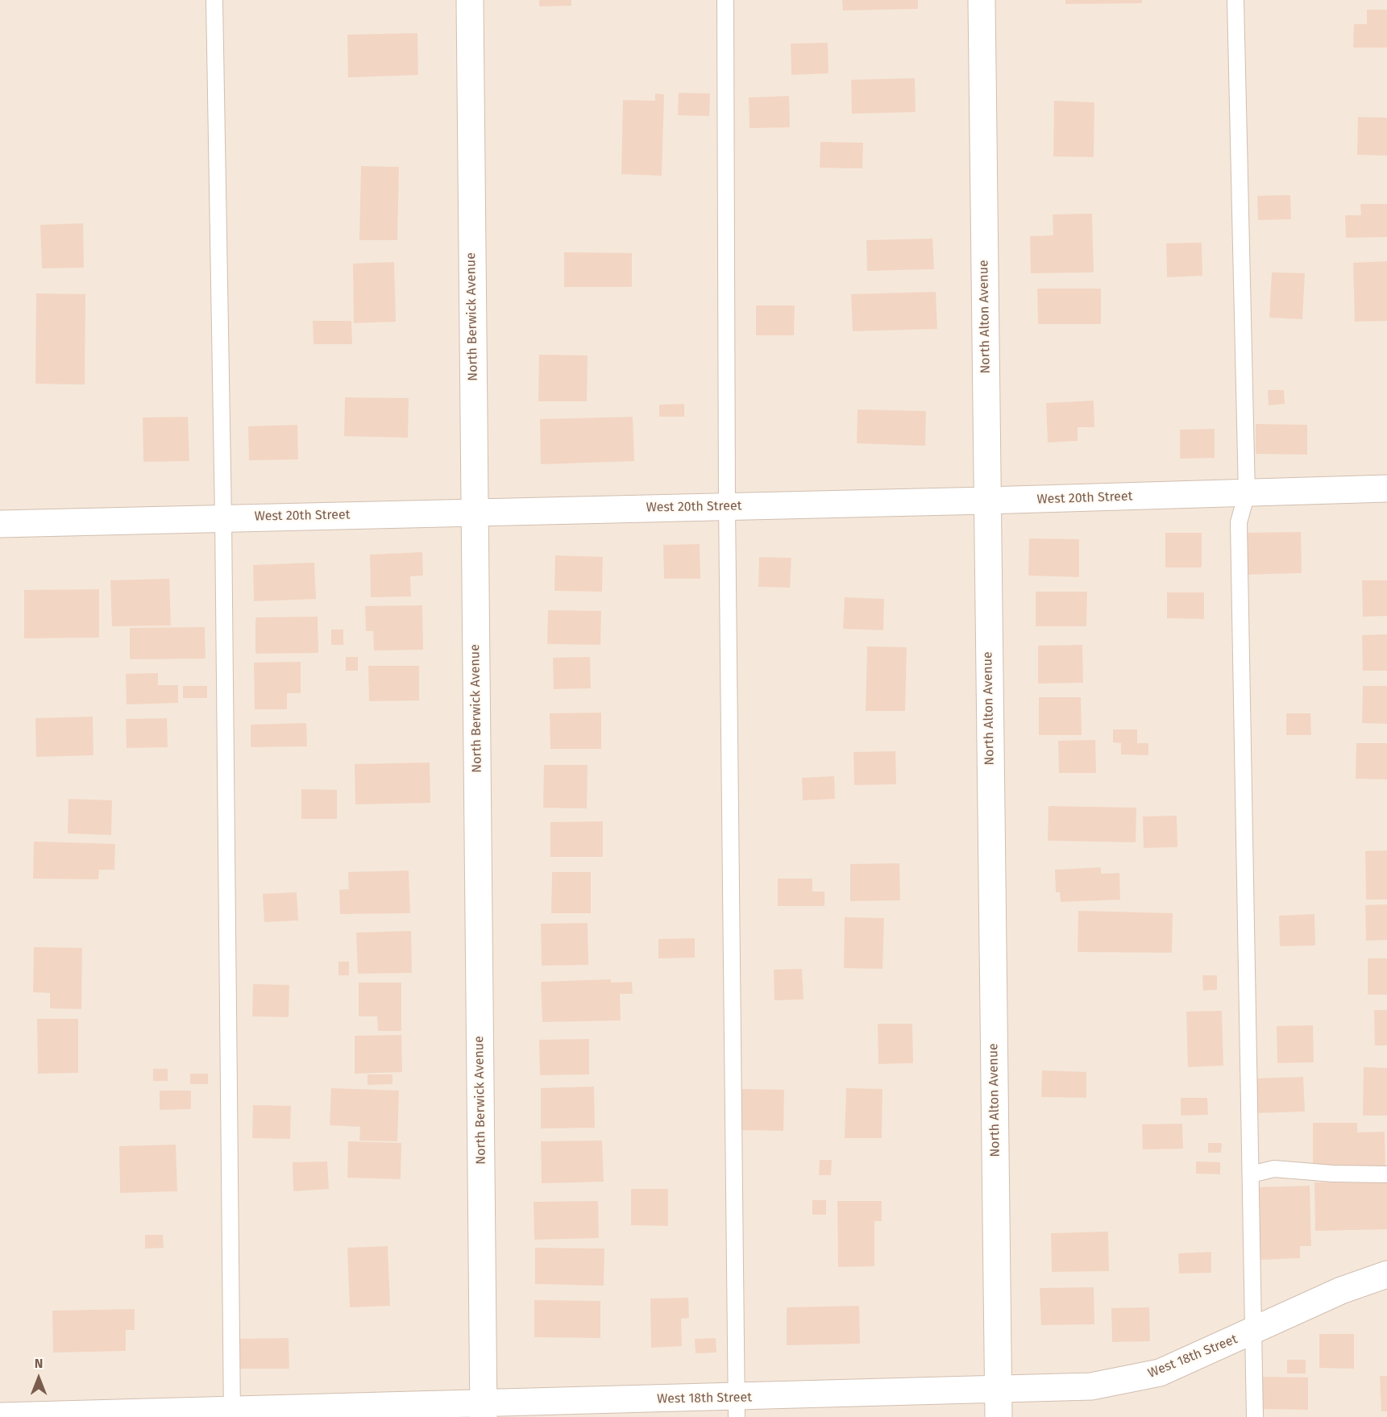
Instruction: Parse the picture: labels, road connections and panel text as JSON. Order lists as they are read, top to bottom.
{
  "streets": {
    "street": [
      "North Berwick Avenue",
      "North Alton Avenue",
      "West 20th Street",
      "West 18th Street"
    ]
  },
  "crossings": [
    ["North Berwick Avenue", "West 20th Street"],
    ["North Berwick Avenue", "West 18th Street"],
    ["North Alton Avenue", "West 20th Street"],
    ["North Alton Avenue", "West 18th Street"]
  ],
  "north": "top"
}
